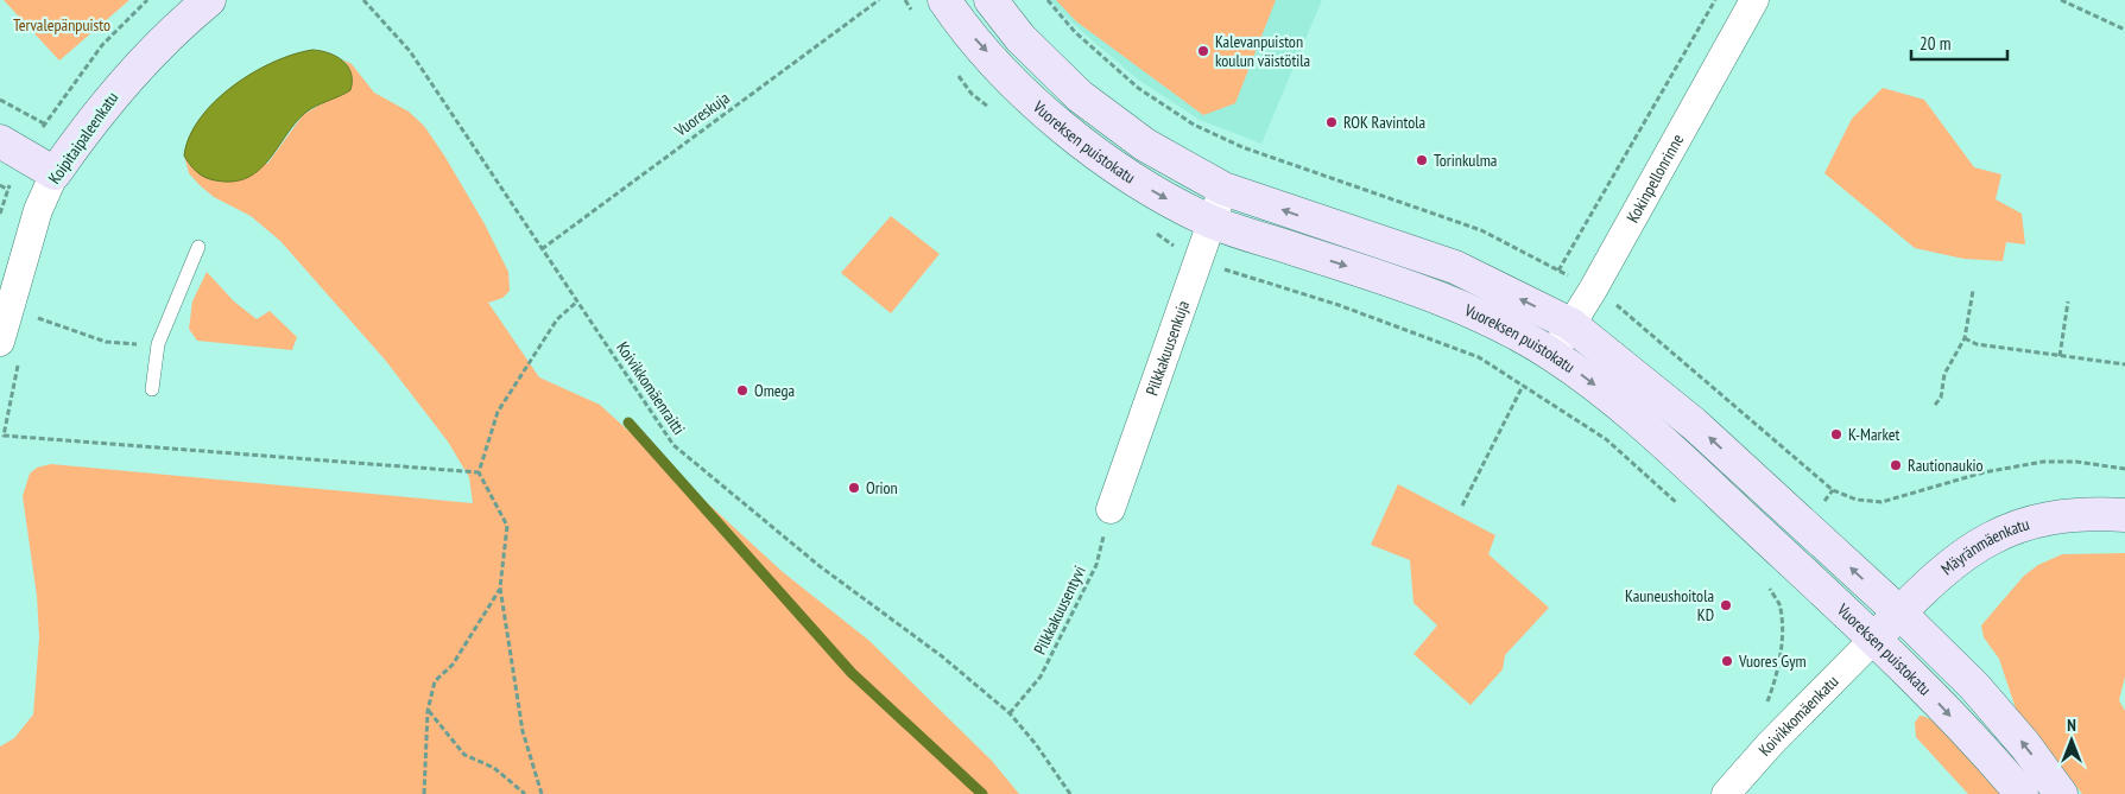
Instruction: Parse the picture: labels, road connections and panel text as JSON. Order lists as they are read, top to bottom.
{
  "streets": {
    "main road": ["Koipitaipaleenkatu", "Vuoreksen puistokatu", "Mäyränmäenkatu"],
    "street": ["Kokinpellonrinne", "Pilkkakuusenkuja", "Koivikkomäenkatu"],
    "path": ["Vuoreskuja", "Koivikkomäenraitti", "Pilkkakuusentyvi"]
  },
  "crossings": [
    ["Vuoreskuja", "Koivikkomäenraitti"],
    ["Vuoreksen puistokatu", "Kokinpellonrinne"],
    ["Vuoreksen puistokatu", "Pilkkakuusenkuja"],
    ["Vuoreksen puistokatu", "Mäyränmäenkatu"],
    ["Vuoreksen puistokatu", "Koivikkomäenkatu"],
    ["Pilkkakuusenkuja", "Pilkkakuusentyvi"],
    ["Koivikkomäenraitti", "Pilkkakuusentyvi"],
    ["Mäyränmäenkatu", "Koivikkomäenkatu"]
  ],
  "parks": ["Tervalepänpuisto"],
  "places": [
    "Kalevanpuiston koulun väistötila",
    "ROK Ravintola",
    "Torinkulma",
    "Omega",
    "K-Market",
    "Rautionaukio",
    "Orion",
    "Kauneushoitola KD",
    "Vuores Gym"
  ],
  "scale_bar": "20 m",
  "north": "top"
}
